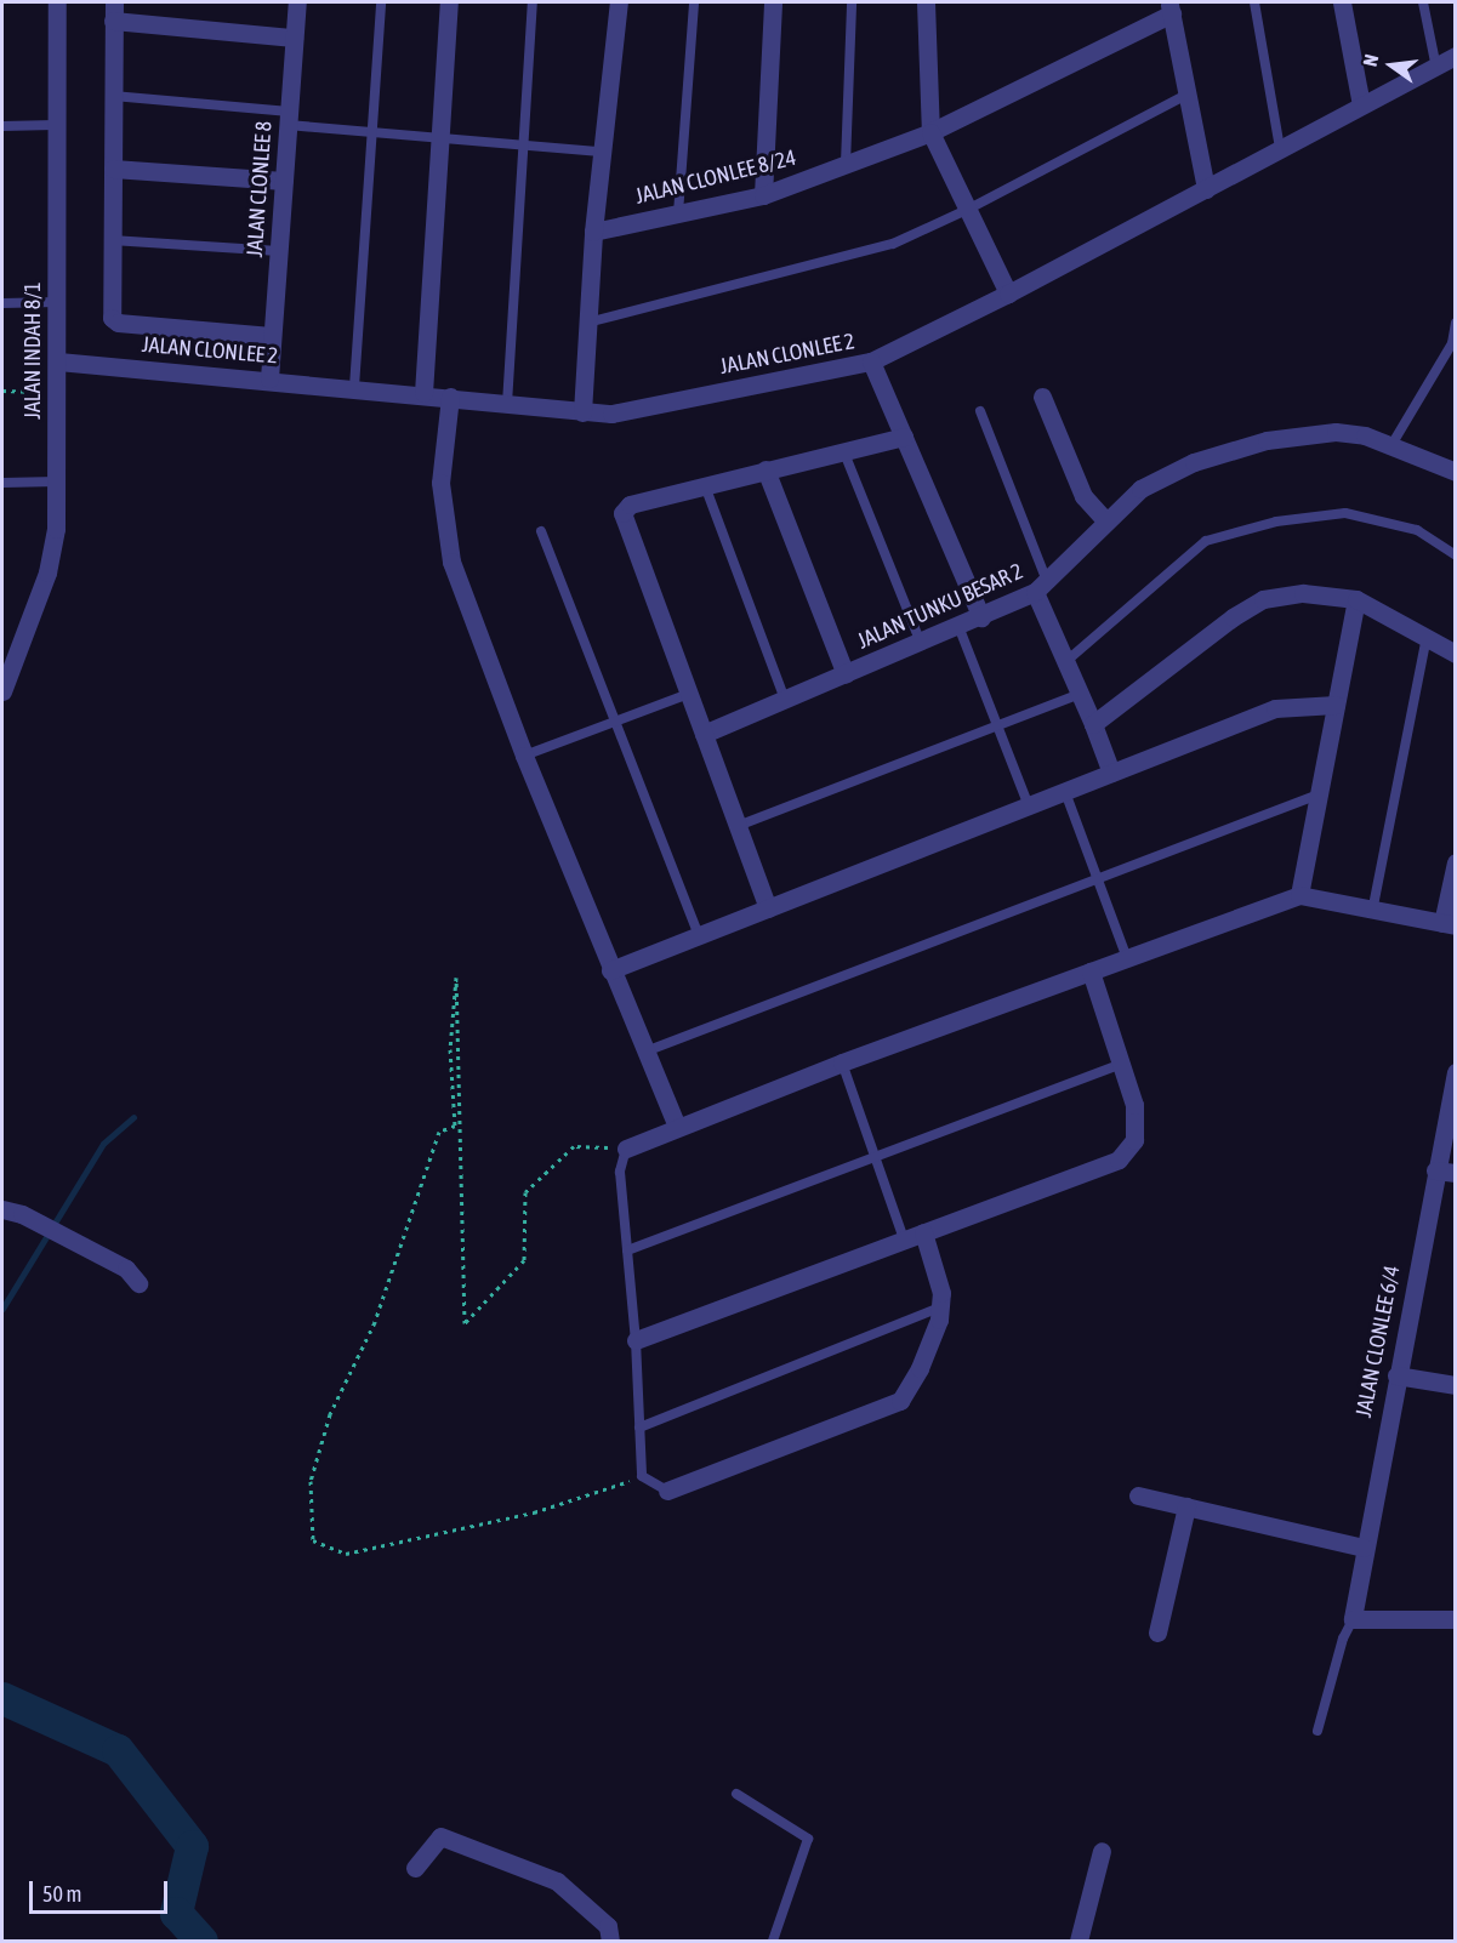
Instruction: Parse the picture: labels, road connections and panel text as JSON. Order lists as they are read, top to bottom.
{
  "streets": {
    "street": [
      "JALAN CLONLEE 8/24",
      "JALAN CLONLEE 8",
      "JALAN INDAH 8/1",
      "JALAN CLONLEE 2",
      "JALAN TUNKU BESAR 2",
      "JALAN CLONLEE 6/4"
    ]
  },
  "crossings": [
    ["JALAN CLONLEE 8", "JALAN CLONLEE 2"],
    ["JALAN INDAH 8/1", "JALAN CLONLEE 2"]
  ],
  "scale_bar": "50 m",
  "north": "left"
}
